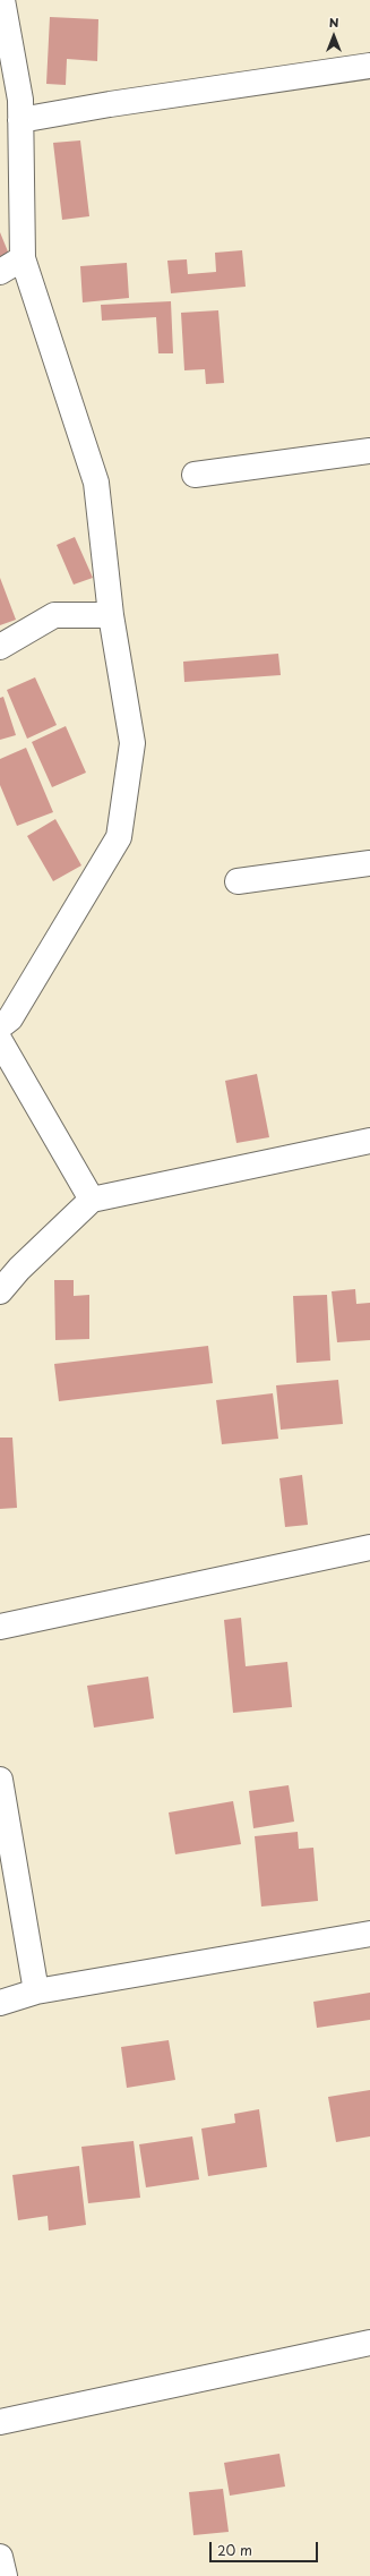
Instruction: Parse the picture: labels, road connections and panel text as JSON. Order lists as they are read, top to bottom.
{
  "scale_bar": "20 m",
  "north": "top"
}
